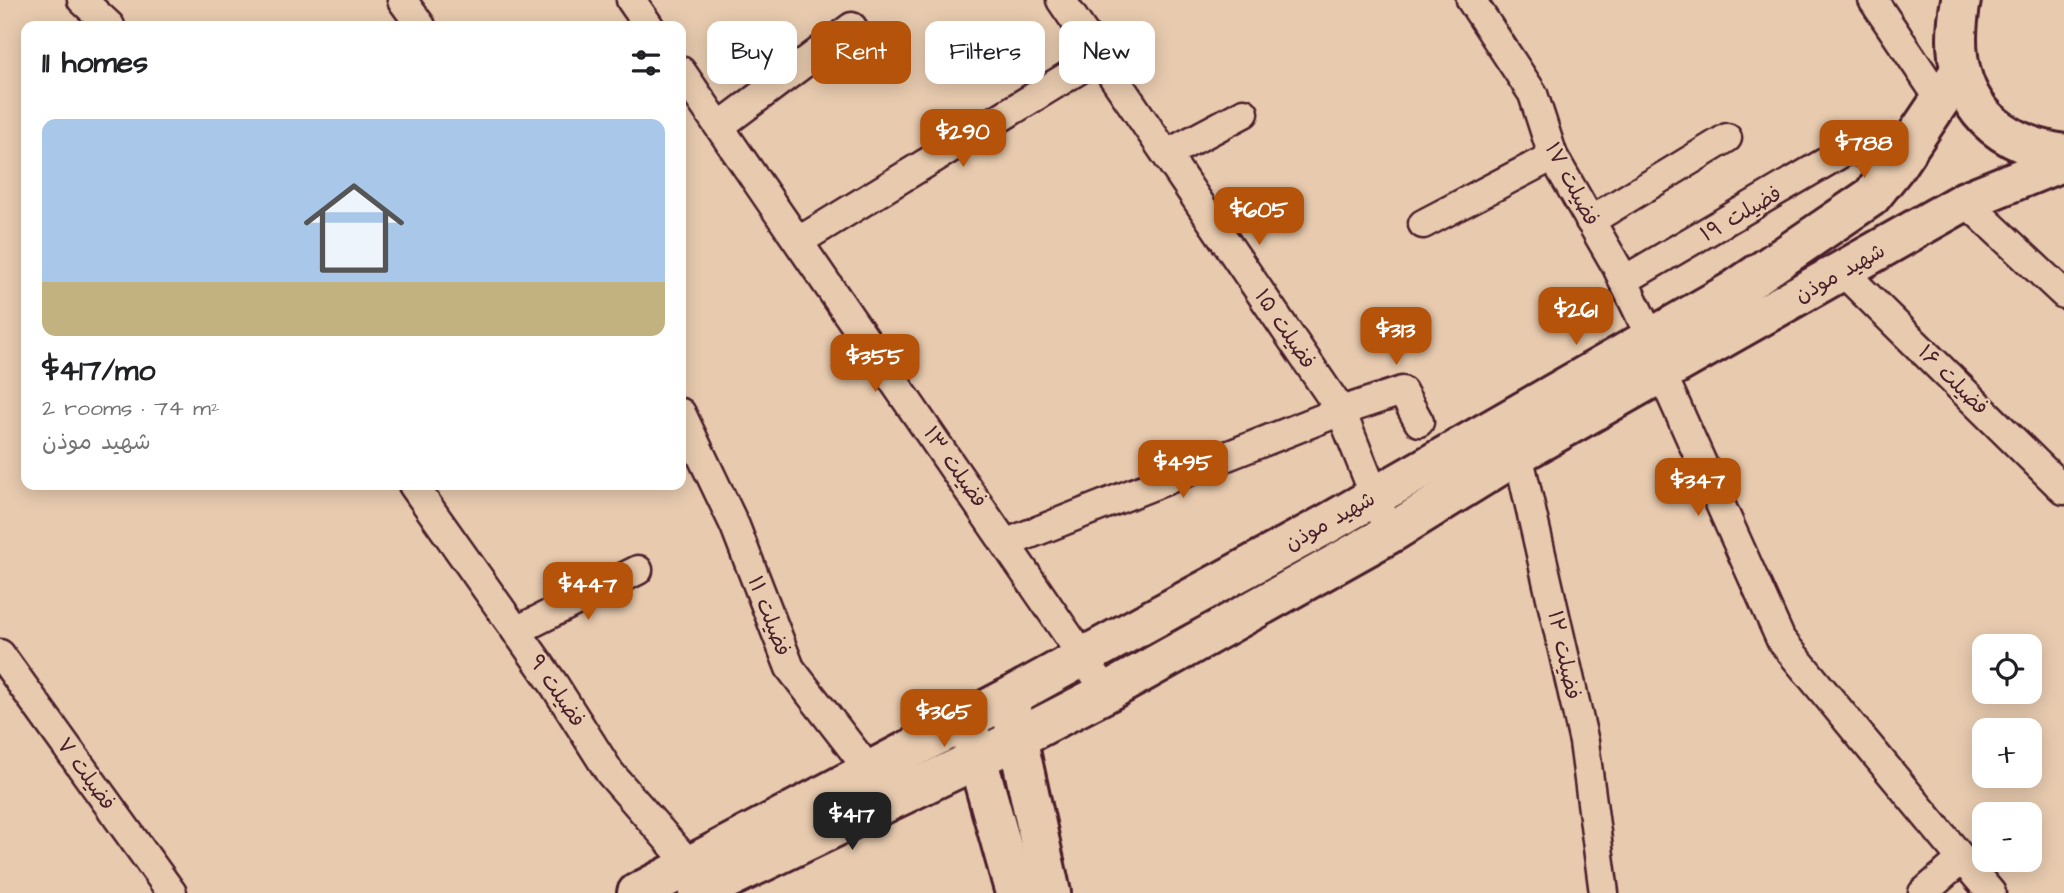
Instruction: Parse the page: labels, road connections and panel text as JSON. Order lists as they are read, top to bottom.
{
  "streets": {
    "main road": ["شهید موذن"],
    "street": [
      "فضیلت ۱۷",
      "فضیلت ۱۹",
      "فضیلت ۱۵",
      "فضیلت ۱۶",
      "فضیلت ۱۳",
      "فضیلت ۱۱",
      "فضیلت ۱۲",
      "فضیلت ۹",
      "فضیلت ۷"
    ]
  },
  "crossings": [
    ["فضیلت ۱۷", "فضیلت ۱۹"],
    ["فضیلت ۱۷", "شهید موذن"],
    ["فضیلت ۱۹", "شهید موذن"],
    ["شهید موذن", "فضیلت ۱۵"],
    ["شهید موذن", "فضیلت ۱۶"],
    ["شهید موذن", "فضیلت ۱۳"],
    ["شهید موذن", "فضیلت ۱۱"],
    ["شهید موذن", "فضیلت ۱۲"],
    ["شهید موذن", "فضیلت ۹"]
  ],
  "page": {
    "chip": [
      "Buy",
      "Rent",
      "Filters",
      "New"
    ],
    "heading": "11 homes",
    "list": [
      {
        "name": "$417/mo",
        "note": "2 rooms · 74 m² · شهید موذن"
      }
    ],
    "price": [
      "$290",
      "$788",
      "$605",
      "$261",
      "$313",
      "$355",
      "$495",
      "$347",
      "$447",
      "$365",
      "$417"
    ],
    "map_buttons": ["+", "−"]
  }
}
